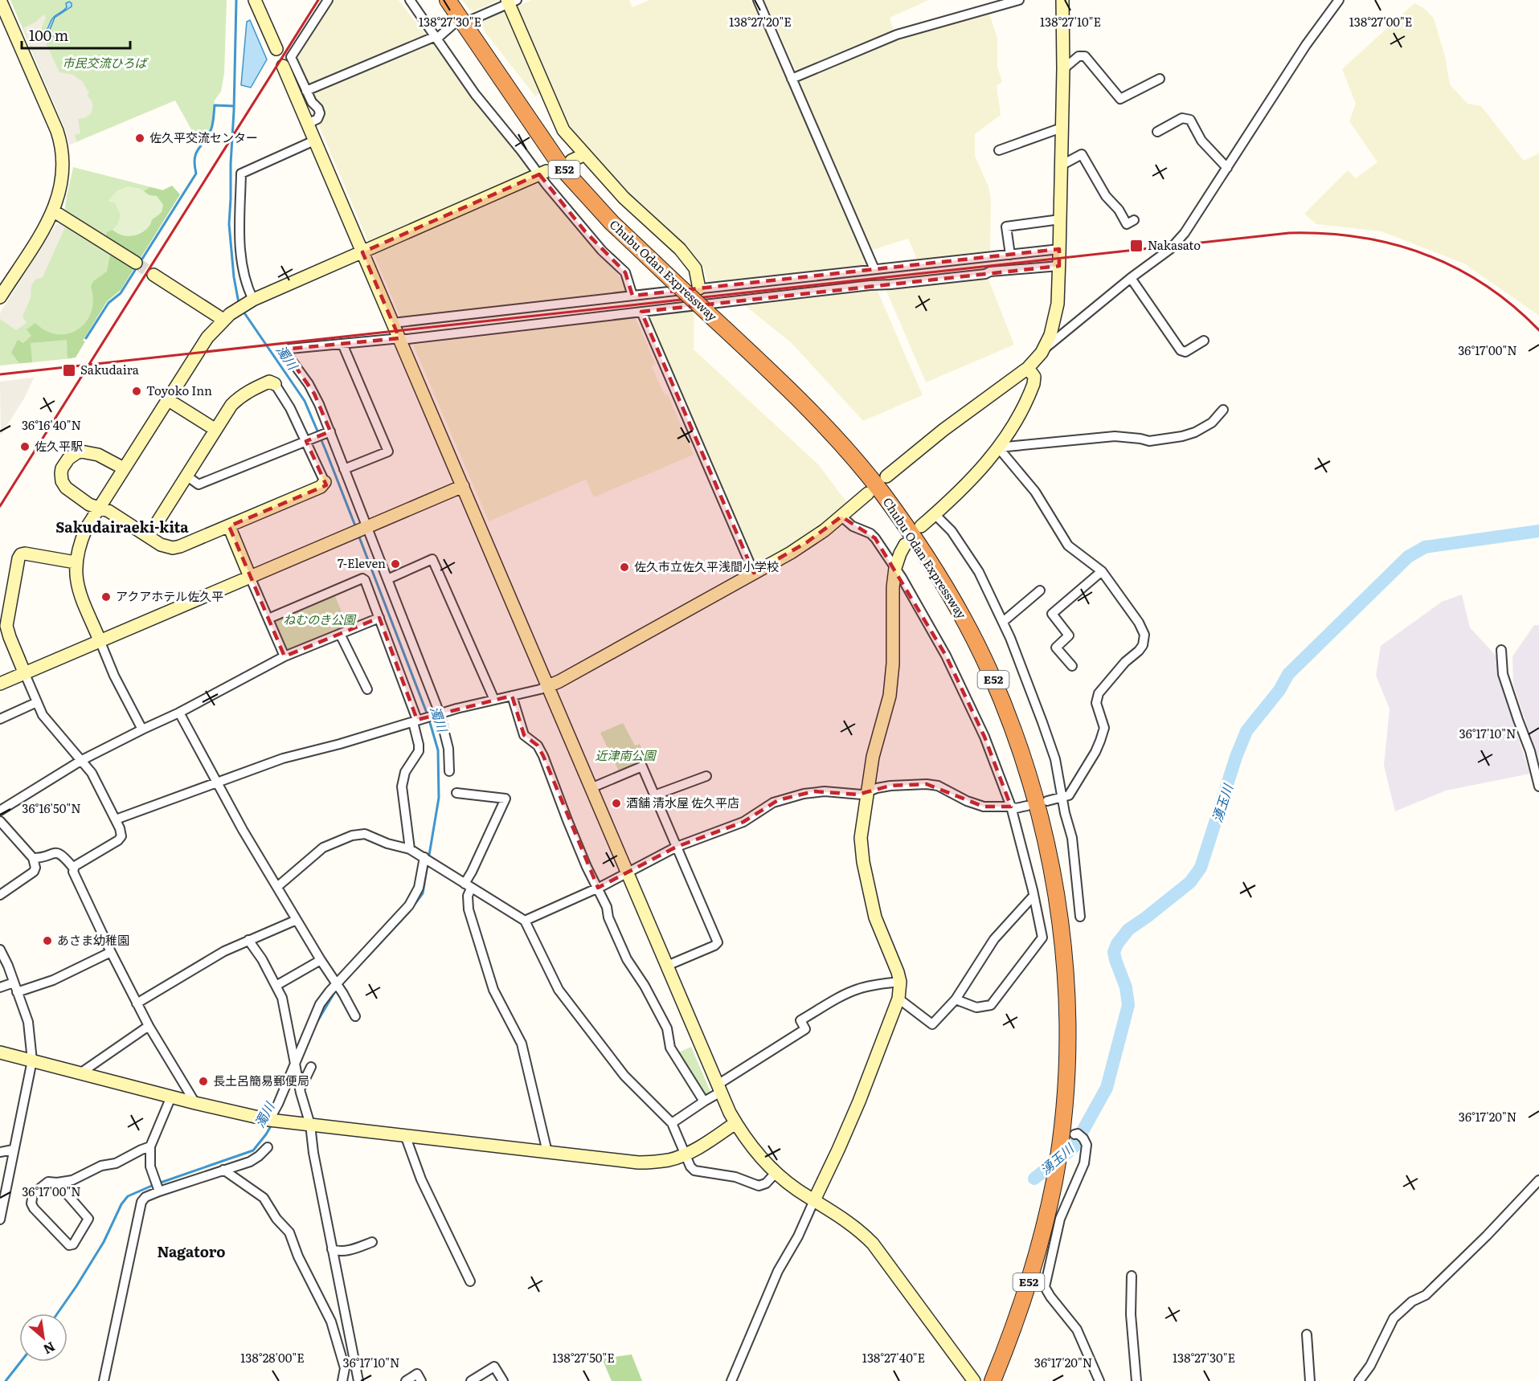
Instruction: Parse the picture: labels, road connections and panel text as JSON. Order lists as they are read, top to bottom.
{
  "streets": {
    "highway": ["E52", "Chubu Odan Expressway"]
  },
  "districts": ["Sakudairaeki-kita", "Nagatoro"],
  "water": ["濁川", "湧玉川"],
  "parks": ["市民交流ひろば", "ねむのき公園", "近津南公園"],
  "places": {
    "other": [
      "佐久平交流センター",
      "Toyoko Inn",
      "佐久平駅",
      "7-Eleven",
      "佐久市立佐久平浅間小学校",
      "アクアホテル佐久平",
      "酒舗 清水屋 佐久平店",
      "あさま幼稚園",
      "長土呂簡易郵便局"
    ],
    "transit": ["Nakasato", "Sakudaira"]
  },
  "scale_bar": "100 m",
  "north": "bottom right",
  "coordinates": [
    "138°27'30\"E",
    "138°27'20\"E",
    "138°27'10\"E",
    "138°27'00\"E",
    "36°17'00\"N",
    "36°16'40\"N",
    "36°17'10\"N",
    "36°16'50\"N",
    "36°17'20\"N",
    "138°28'00\"E",
    "138°27'50\"E",
    "138°27'40\"E"
  ]
}
